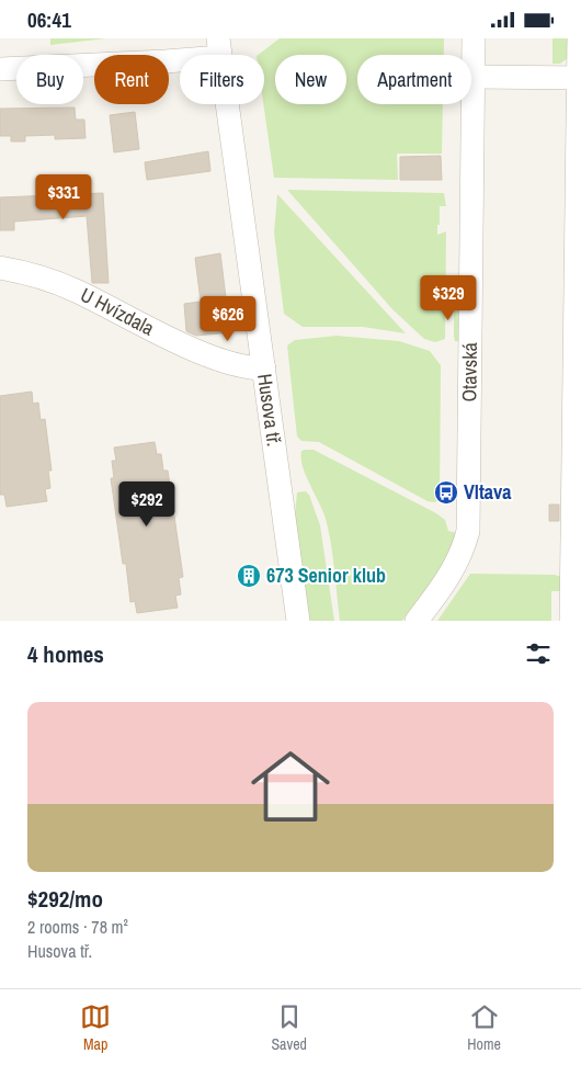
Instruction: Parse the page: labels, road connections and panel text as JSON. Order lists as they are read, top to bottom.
{
  "streets": {
    "street": ["U Hvízdala", "Otavská", "Husova tř."]
  },
  "crossings": [
    ["U Hvízdala", "Husova tř."]
  ],
  "places": {
    "bus stop": ["Vltava"],
    "building": ["673 Senior klub"]
  },
  "page": {
    "status": "06:41",
    "chip": [
      "Buy",
      "Rent",
      "Filters",
      "New",
      "Apartment"
    ],
    "price": [
      "$331",
      "$329",
      "$626",
      "$292"
    ],
    "heading": "4 homes",
    "list": [
      {
        "name": "$292/mo",
        "note": "2 rooms · 78 m² · Husova tř."
      }
    ],
    "tabs": ["Map", "Saved", "Home"]
  }
}
